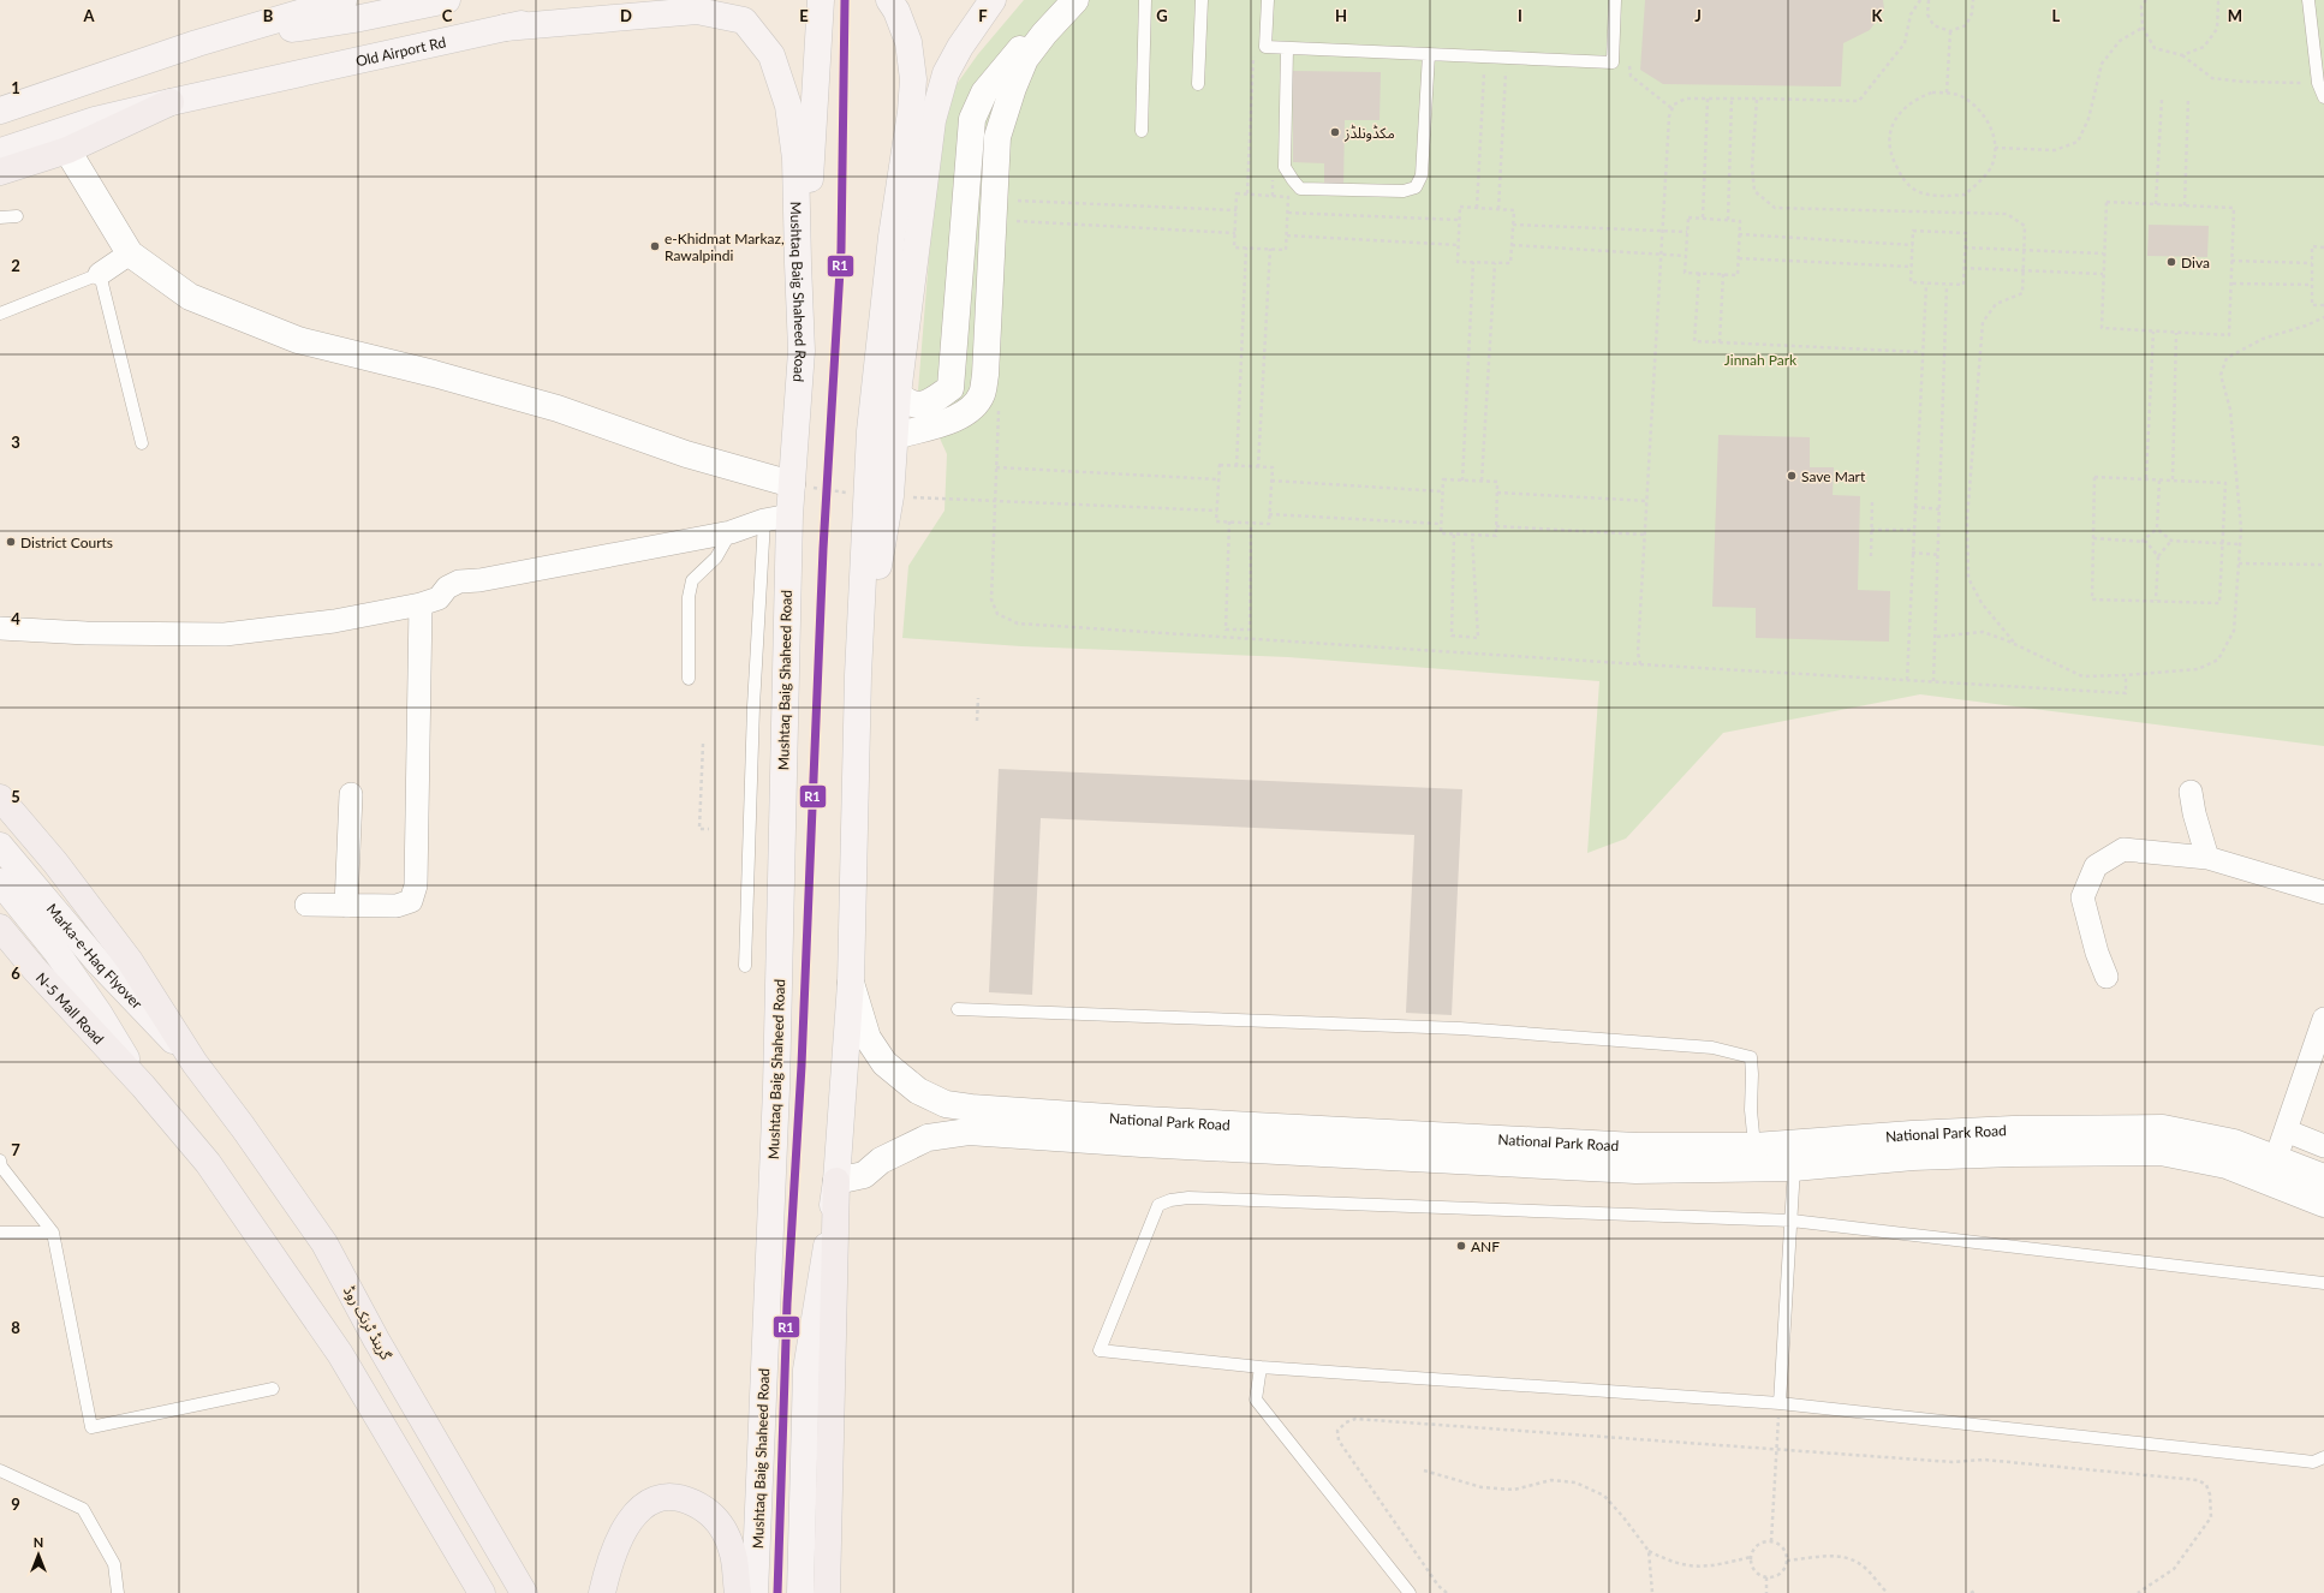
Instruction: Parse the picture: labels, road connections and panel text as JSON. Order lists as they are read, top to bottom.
{
  "streets": {
    "highway": ["N-5 Mall Road", "گرینڈ ٹرنک روڈ"],
    "main road": ["Old Airport Rd", "Mushtaq Baig Shaheed Road", "Marka-e-Haq Flyover"],
    "street": ["National Park Road"]
  },
  "crossings": [
    ["Old Airport Rd", "Mushtaq Baig Shaheed Road"],
    ["Marka-e-Haq Flyover", "N-5 Mall Road"],
    ["Marka-e-Haq Flyover", "گرینڈ ٹرنک روڈ"]
  ],
  "parks": ["Jinnah Park"],
  "places": [
    "مکڈونلڈز",
    "e-Khidmat Markaz, Rawalpindi",
    "Diva",
    "Save Mart",
    "District Courts",
    "ANF"
  ],
  "lines": ["transit line R1"],
  "north": "top",
  "grid": {
    "columns": [
      "A",
      "B",
      "C",
      "D",
      "E",
      "F",
      "G",
      "H",
      "I",
      "J",
      "K",
      "L",
      "M"
    ],
    "rows": [
      "1",
      "2",
      "3",
      "4",
      "5",
      "6",
      "7",
      "8",
      "9"
    ]
  }
}
